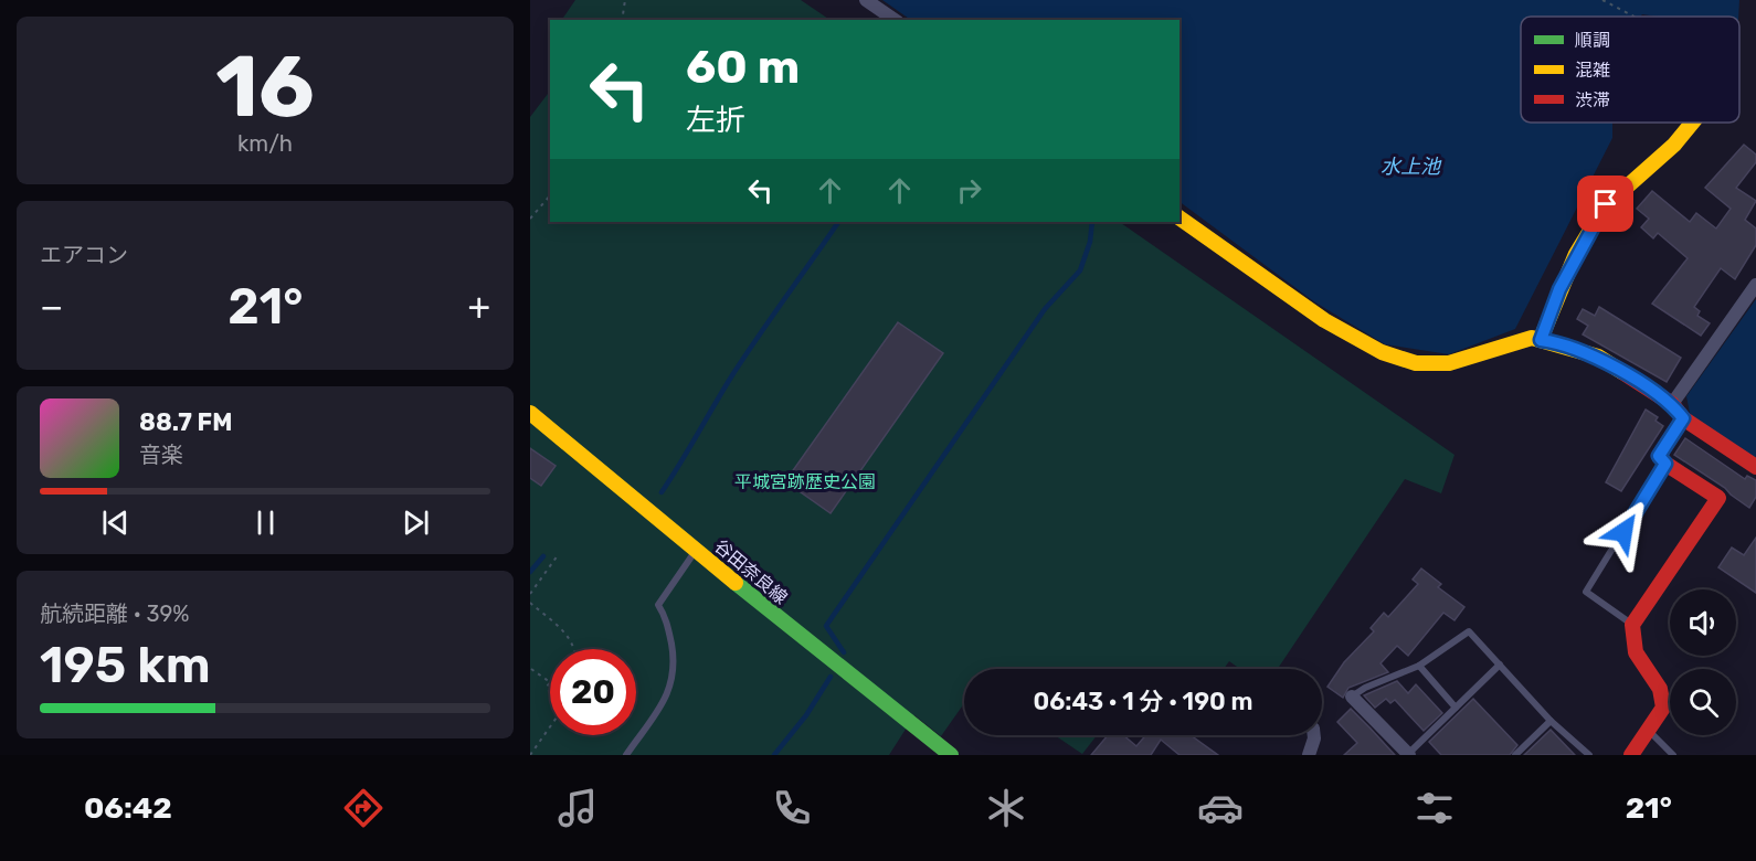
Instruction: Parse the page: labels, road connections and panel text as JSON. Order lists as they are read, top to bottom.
{
  "streets": {
    "street": ["谷田奈良線"]
  },
  "water": ["水上池"],
  "parks": ["平城宮跡歴史公園"],
  "legend": ["順調", "混雑", "渋滞"],
  "page": {
    "tile": [
      ["16", "km/h"],
      "エアコン",
      ["航続距離 · 39%", "195 km"]
    ],
    "turn": ["60 m", "左折"],
    "heat": ["−", "21°", "+"],
    "song": ["88.7 FM", "音楽"],
    "limit": "20",
    "trip": "06:43 · 1 分 · 190 m",
    "tabs": ["06:42", "21°"]
  }
}
